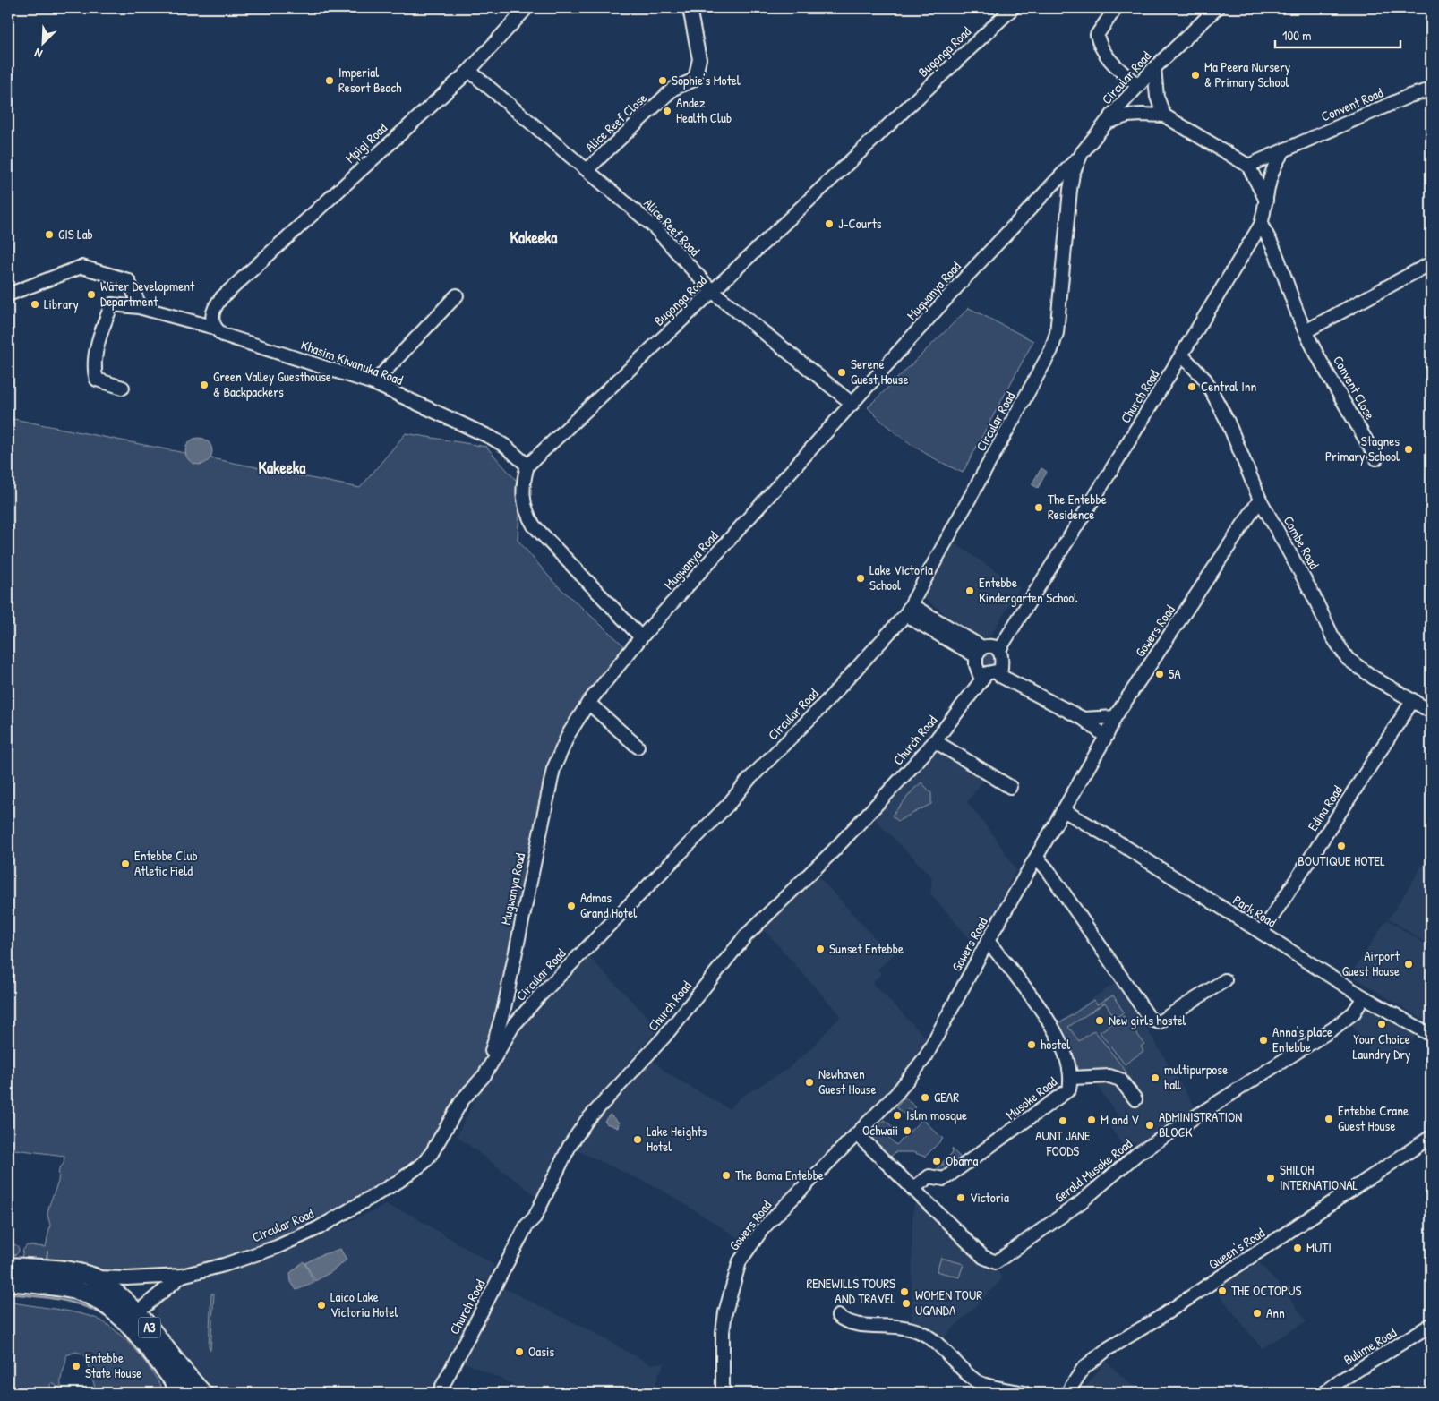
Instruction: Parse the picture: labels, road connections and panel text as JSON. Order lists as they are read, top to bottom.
{
  "streets": {
    "highway": ["A3"],
    "street": [
      "Bugonga Road",
      "Circular Road",
      "Convent Road",
      "Alice Reef Close",
      "Mpigi Road",
      "Alice Reef Road",
      "Mugwanya Road",
      "Khasim Kiwanuka Road",
      "Convent Close",
      "Church Road",
      "Combe Road",
      "Gowers Road",
      "Edina Road",
      "Park Road",
      "Musoke Road",
      "Gerald Musoke Road",
      "Queen's Road",
      "Bulime Road"
    ]
  },
  "crossings": [
    ["Bugonga Road", "Alice Reef Road"],
    ["Bugonga Road", "Khasim Kiwanuka Road"],
    ["Circular Road", "Mugwanya Road"],
    ["Circular Road", "A3"],
    ["Convent Road", "Church Road"],
    ["Alice Reef Close", "Alice Reef Road"],
    ["Mpigi Road", "Alice Reef Road"],
    ["Mpigi Road", "Khasim Kiwanuka Road"],
    ["Alice Reef Road", "Mugwanya Road"],
    ["Convent Close", "Church Road"],
    ["Church Road", "Combe Road"],
    ["Combe Road", "Gowers Road"],
    ["Combe Road", "Edina Road"],
    ["Gowers Road", "Park Road"],
    ["Gowers Road", "Musoke Road"],
    ["Gowers Road", "Gerald Musoke Road"],
    ["Edina Road", "Park Road"],
    ["Park Road", "Gerald Musoke Road"],
    ["Musoke Road", "Gerald Musoke Road"]
  ],
  "districts": ["Kakeeka", "Kakeeka"],
  "places": [
    "Ma Peera Nursery & Primary School",
    "Imperial Resort Beach",
    "Sophie's Motel",
    "Andez Health Club",
    "J-Courts",
    "GIS Lab",
    "Water Development Department",
    "Library",
    "Serene Guest House",
    "Green Valley Guesthouse & Backpackers",
    "Central Inn",
    "Stagnes Primary School",
    "The Entebbe Residence",
    "Lake Victoria School",
    "Entebbe Kindergarten School",
    "5A",
    "BOUTIQUE HOTEL",
    "Entebbe Club Atletic Field",
    "Admas Grand Hotel",
    "Sunset Entebbe",
    "Airport Guest House",
    "New girls hostel",
    "Your Choice Laundry Dry",
    "Anna‘s place Entebbe",
    "hostel",
    "multipurpose hall",
    "Newhaven Guest House",
    "GEAR",
    "Islm mosque",
    "Entebbe Crane Guest House",
    "M and V",
    "AUNT JANE FOODS",
    "ADMINISTRATION BLOCK",
    "Ochwaii",
    "Lake Heights Hotel",
    "Obama",
    "The Boma Entebbe",
    "SHILOH INTERNATIONAL",
    "Victoria",
    "MUTI",
    "THE OCTOPUS",
    "RENEWILLS TOURS AND TRAVEL",
    "WOMEN TOUR UGANDA",
    "Laico Lake Victoria Hotel",
    "Ann",
    "Oasis",
    "Entebbe State House"
  ],
  "scale_bar": "100 m",
  "north": "bottom left"
}
